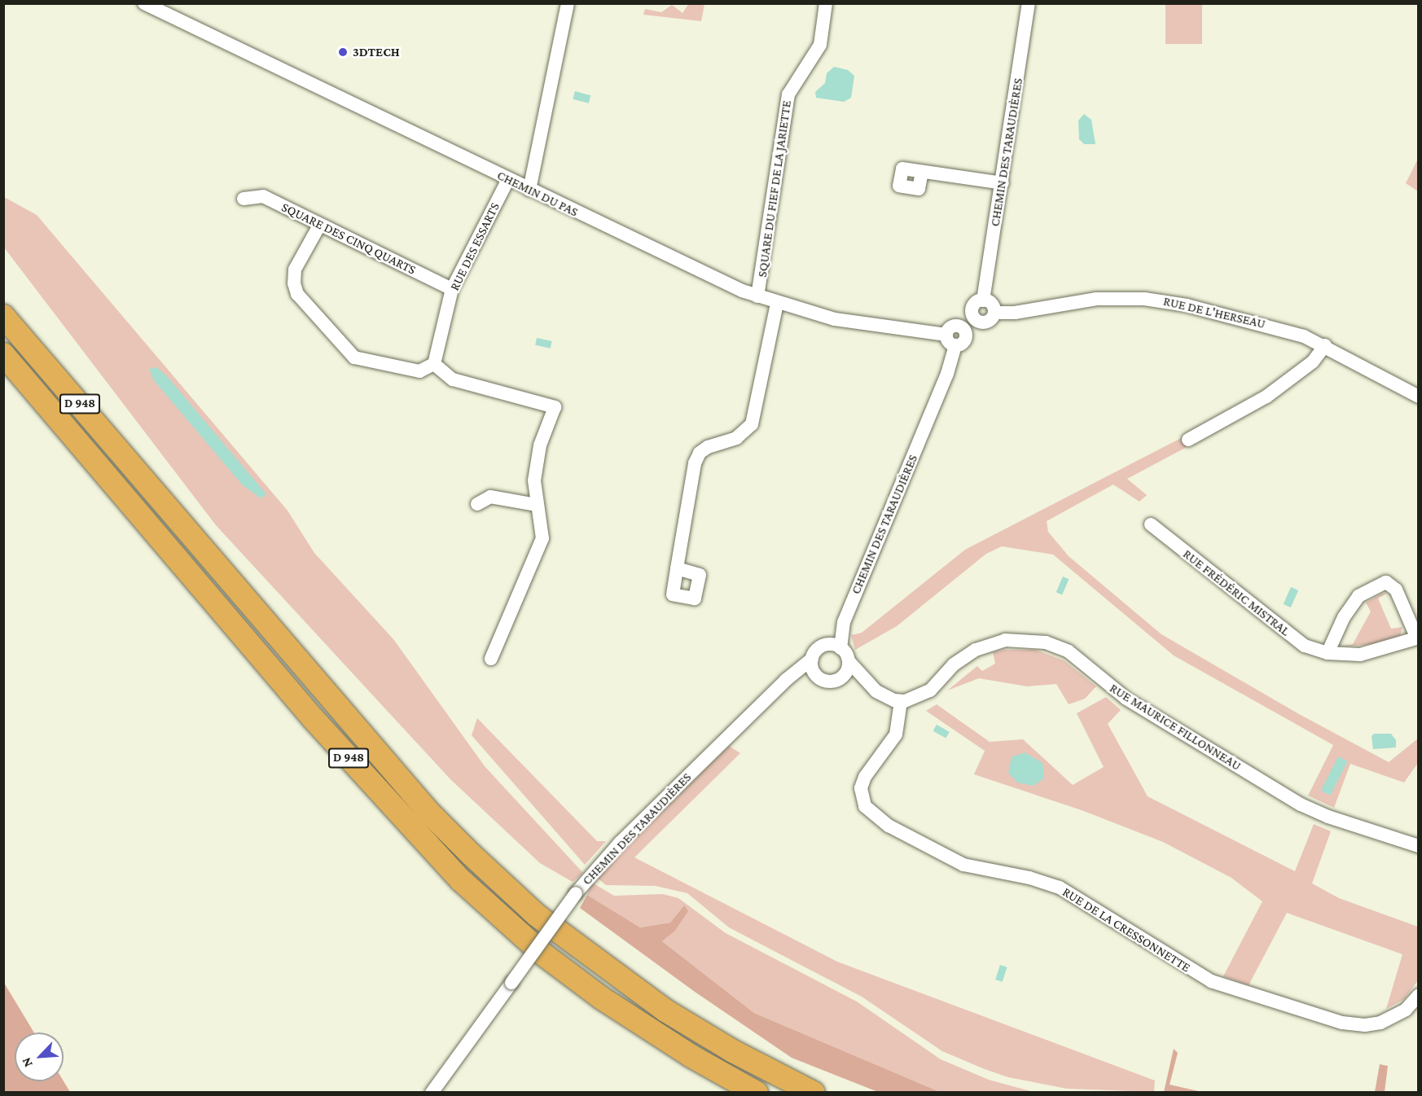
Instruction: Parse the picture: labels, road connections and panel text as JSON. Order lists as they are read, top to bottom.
{
  "streets": {
    "highway": ["D 948"],
    "street": [
      "CHEMIN DES TARAUDIÈRES",
      "SQUARE DU FIEF DE LA JARIETTE",
      "CHEMIN DU PAS",
      "SQUARE DES CINQ QUARTS",
      "RUE DES ESSARTS",
      "RUE DE L'HERSEAU",
      "RUE FRÉDÉRIC MISTRAL",
      "RUE MAURICE FILLONNEAU",
      "RUE DE LA CRESSONNETTE"
    ]
  },
  "crossings": [
    ["CHEMIN DES TARAUDIÈRES", "CHEMIN DU PAS"],
    ["CHEMIN DES TARAUDIÈRES", "RUE DE L'HERSEAU"],
    ["SQUARE DU FIEF DE LA JARIETTE", "CHEMIN DU PAS"],
    ["CHEMIN DU PAS", "RUE DES ESSARTS"],
    ["SQUARE DES CINQ QUARTS", "RUE DES ESSARTS"],
    ["RUE MAURICE FILLONNEAU", "RUE DE LA CRESSONNETTE"]
  ],
  "places": ["3DTECH"],
  "north": "bottom left"
}
